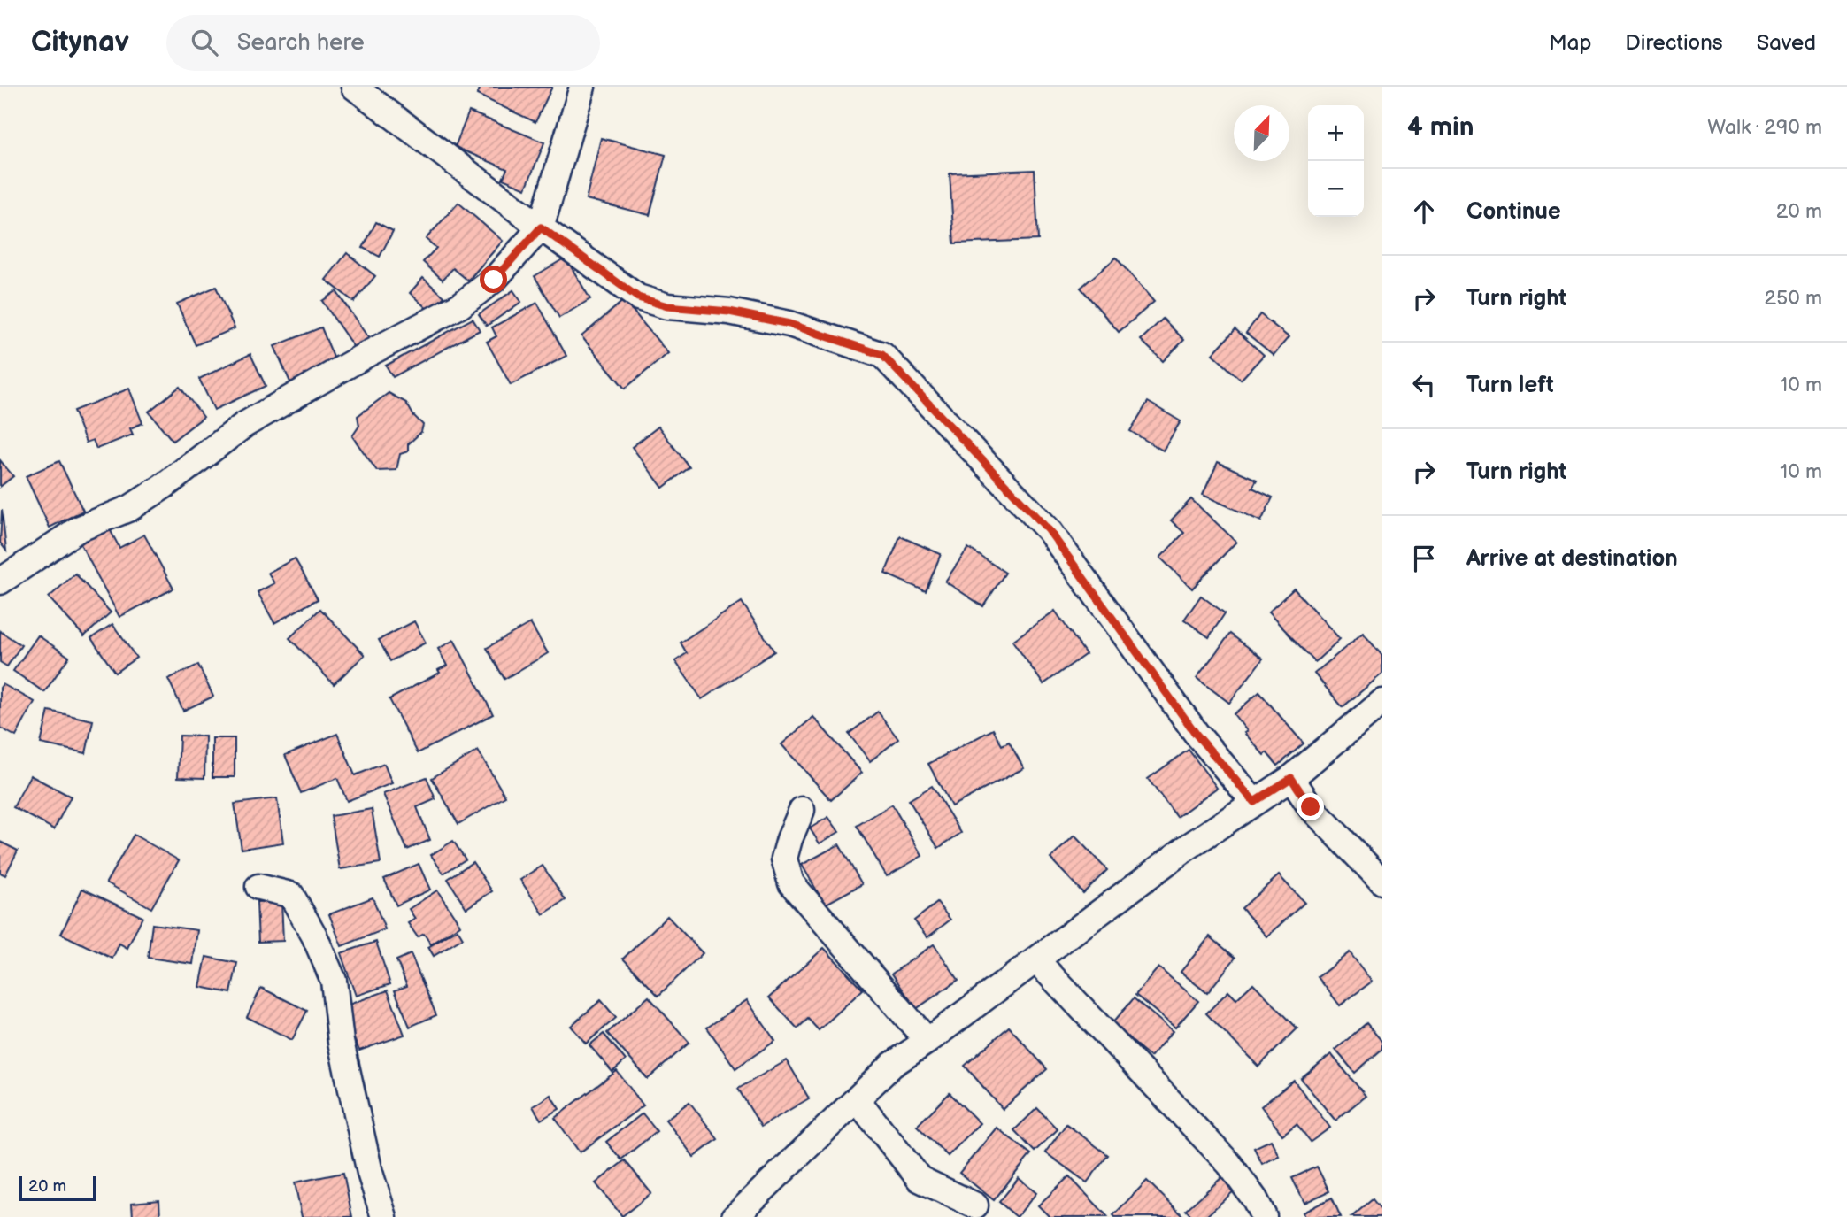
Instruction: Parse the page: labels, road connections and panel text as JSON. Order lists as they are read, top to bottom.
{
  "scale_bar": "20 m",
  "north": "top right",
  "page": {
    "header": "Citynav",
    "search": "Search here",
    "nav": ["Map", "Directions", "Saved"],
    "heading": ["4 min", "Walk · 290 m"],
    "map_buttons": ["+", "−"],
    "list": [
      ["Continue", "20 m"],
      ["Turn right", "250 m"],
      ["Turn left", "10 m"],
      ["Turn right", "10 m"],
      "Arrive at destination"
    ],
    "scale": "20 m"
  }
}
